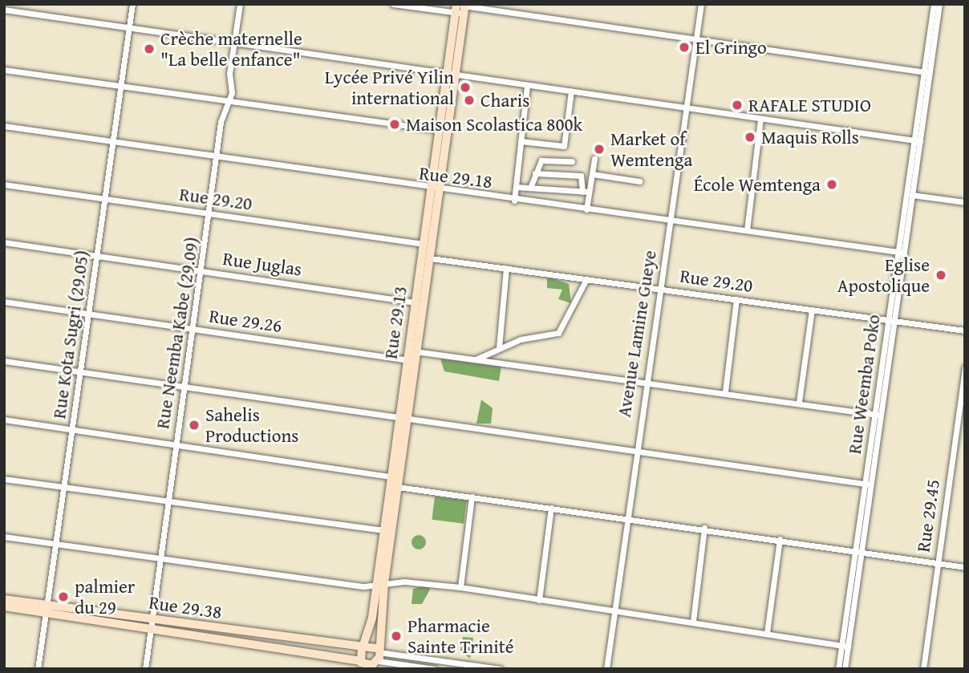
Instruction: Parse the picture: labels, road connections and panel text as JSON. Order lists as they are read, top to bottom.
{
  "streets": {
    "main road": ["Rue 29.13", "Rue 29.38"],
    "street": [
      "Rue 29.18",
      "Rue 29.20",
      "Rue Juglas",
      "Rue 29.26",
      "Rue Neemba Kabe (29.09)",
      "Avenue Lamine Gueye",
      "Rue Kota Sugri (29.05)",
      "Rue Weemba Poko",
      "Rue 29.45"
    ]
  },
  "crossings": [
    ["Rue 29.18", "Rue 29.13"],
    ["Rue 29.18", "Rue Neemba Kabe (29.09)"],
    ["Rue 29.18", "Avenue Lamine Gueye"],
    ["Rue 29.18", "Rue Kota Sugri (29.05)"],
    ["Rue 29.18", "Rue Weemba Poko"],
    ["Rue 29.20", "Rue 29.13"],
    ["Rue 29.20", "Rue Neemba Kabe (29.09)"],
    ["Rue 29.20", "Avenue Lamine Gueye"],
    ["Rue 29.20", "Rue Kota Sugri (29.05)"],
    ["Rue 29.20", "Rue Weemba Poko"],
    ["Rue Juglas", "Rue 29.13"],
    ["Rue Juglas", "Rue Neemba Kabe (29.09)"],
    ["Rue Juglas", "Rue Kota Sugri (29.05)"],
    ["Rue 29.26", "Rue 29.13"],
    ["Rue 29.26", "Rue Neemba Kabe (29.09)"],
    ["Rue 29.26", "Avenue Lamine Gueye"],
    ["Rue 29.26", "Rue Kota Sugri (29.05)"],
    ["Rue 29.26", "Rue Weemba Poko"],
    ["Rue Neemba Kabe (29.09)", "Rue 29.38"],
    ["Rue Kota Sugri (29.05)", "Rue 29.38"]
  ],
  "places": [
    "El Gringo",
    "Crèche maternelle \"La belle enfance\"",
    "Lycée Privé Yilin international",
    "Charis",
    "RAFALE STUDIO",
    "Maison Scolastica 800k",
    "Maquis Rolls",
    "Market of Wemtenga",
    "École Wemtenga",
    "Eglise Apostolique",
    "Sahelis Productions",
    "palmier du 29",
    "Pharmacie Sainte Trinité"
  ]
}
